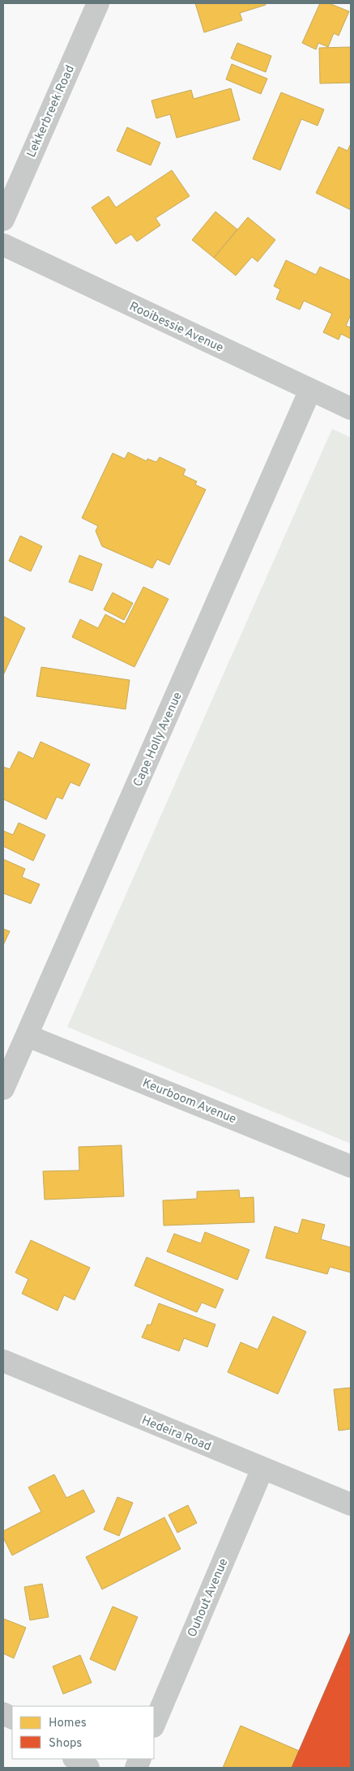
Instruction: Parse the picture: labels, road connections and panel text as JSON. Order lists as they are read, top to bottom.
{
  "streets": {
    "street": [
      "Lekkerbreek Road",
      "Rooibessie Avenue",
      "Cape Holly Avenue",
      "Keurboom Avenue",
      "Hedeira Road",
      "Ouhout Avenue"
    ]
  },
  "crossings": [
    ["Rooibessie Avenue", "Cape Holly Avenue"],
    ["Cape Holly Avenue", "Keurboom Avenue"],
    ["Hedeira Road", "Ouhout Avenue"]
  ],
  "legend": ["Homes", "Shops"]
}
